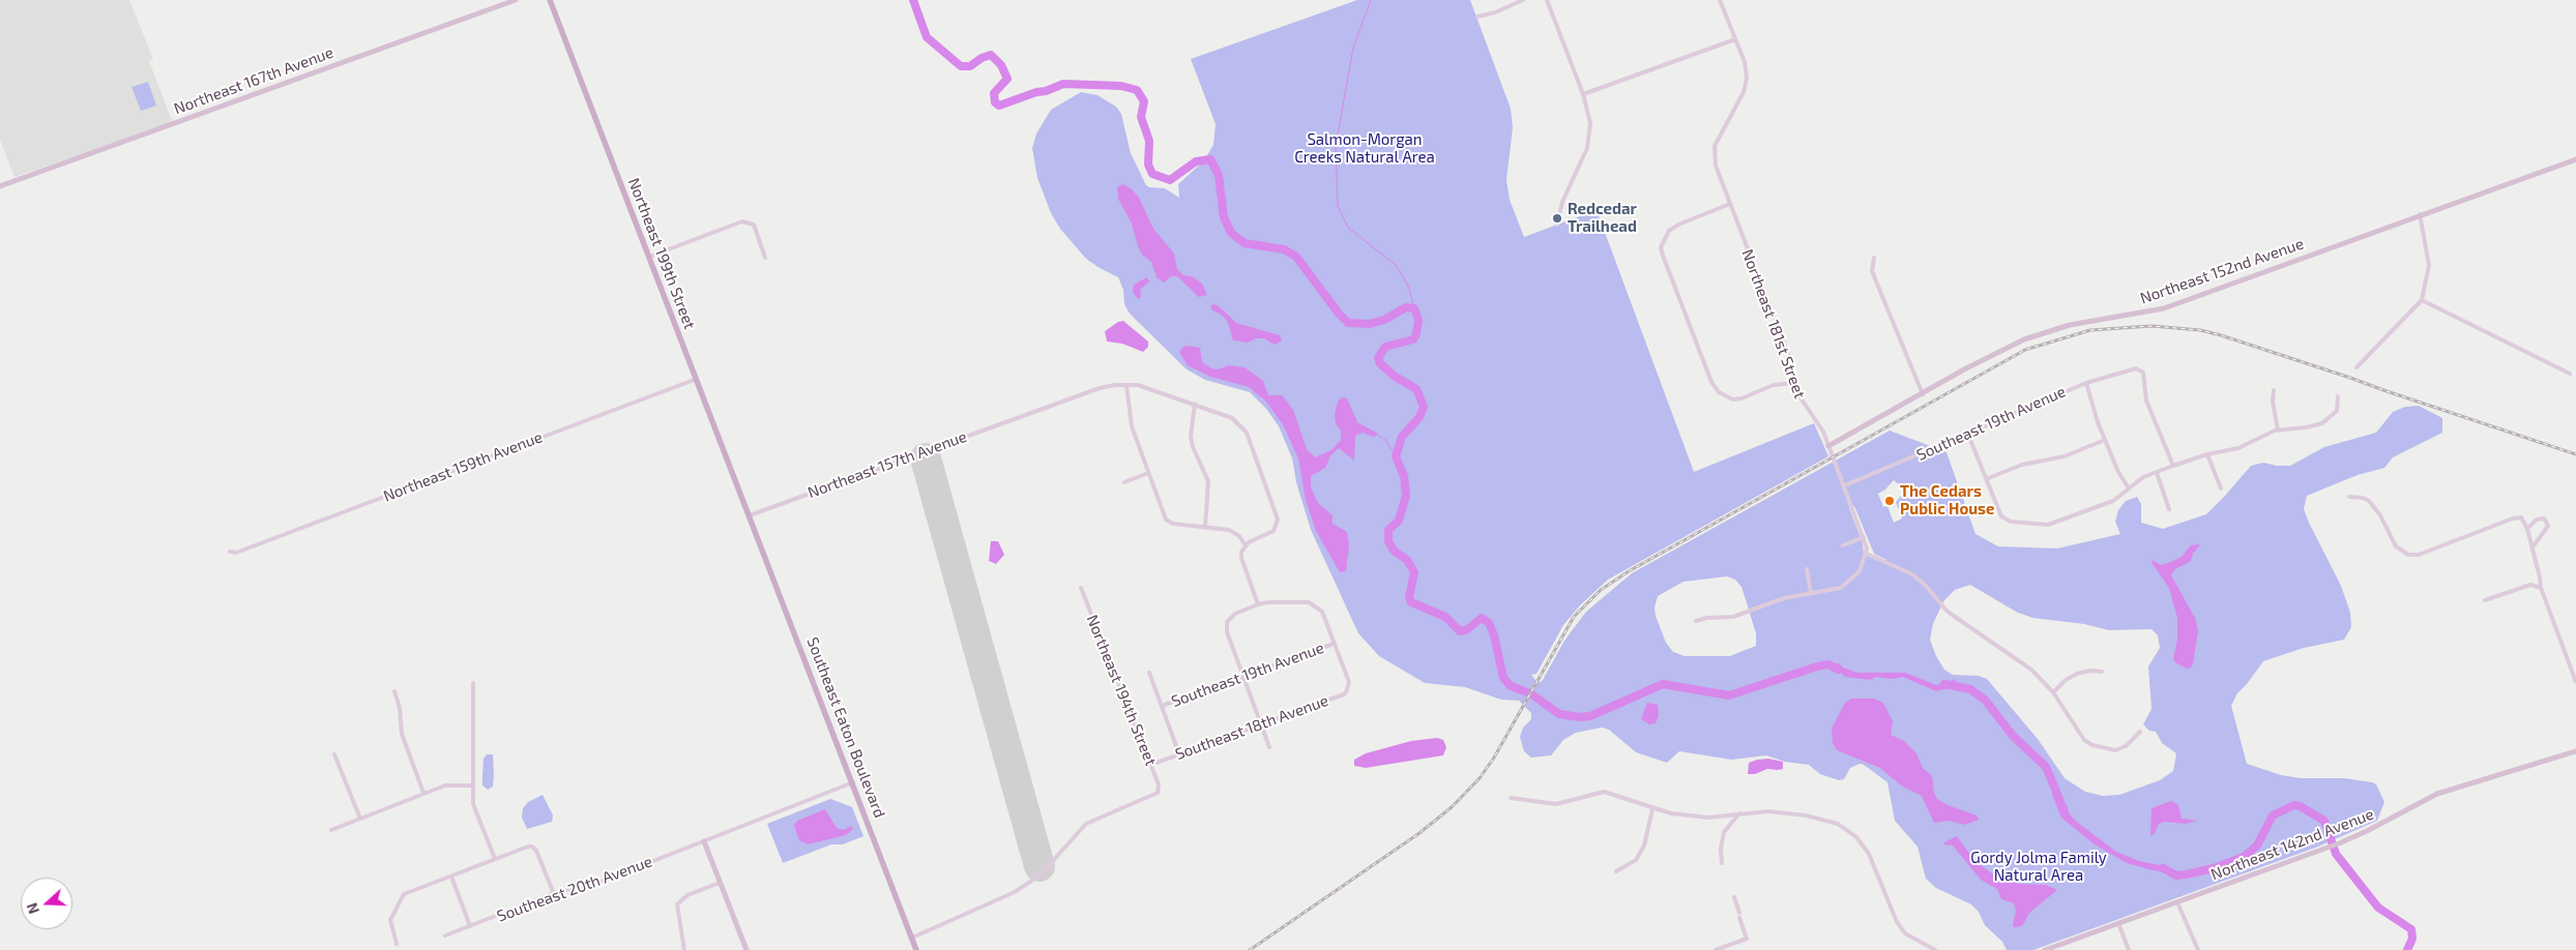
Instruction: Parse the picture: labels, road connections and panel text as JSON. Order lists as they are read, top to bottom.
{
  "streets": {
    "main road": ["Northeast 199th Street", "Southeast Eaton Boulevard"],
    "street": [
      "Northeast 167th Avenue",
      "Northeast 152nd Avenue",
      "Northeast 181st Street",
      "Southeast 19th Avenue",
      "Northeast 157th Avenue",
      "Northeast 159th Avenue",
      "Northeast 194th Street",
      "Southeast 18th Avenue",
      "Northeast 142nd Avenue",
      "Southeast 20th Avenue"
    ]
  },
  "crossings": [
    ["Northeast 199th Street", "Northeast 157th Avenue"],
    ["Northeast 199th Street", "Northeast 159th Avenue"],
    ["Northeast 199th Street", "Southeast Eaton Boulevard"],
    ["Northeast 152nd Avenue", "Northeast 181st Street"],
    ["Northeast 181st Street", "Southeast 19th Avenue"],
    ["Southeast 19th Avenue", "Southeast 18th Avenue"],
    ["Northeast 157th Avenue", "Southeast Eaton Boulevard"],
    ["Northeast 194th Street", "Southeast Eaton Boulevard"],
    ["Southeast Eaton Boulevard", "Southeast 20th Avenue"]
  ],
  "parks": ["Salmon-Morgan Creeks Natural Area", "Gordy Jolma Family Natural Area"],
  "places": ["Redcedar Trailhead", "The Cedars Public House"],
  "north": "left"
}
